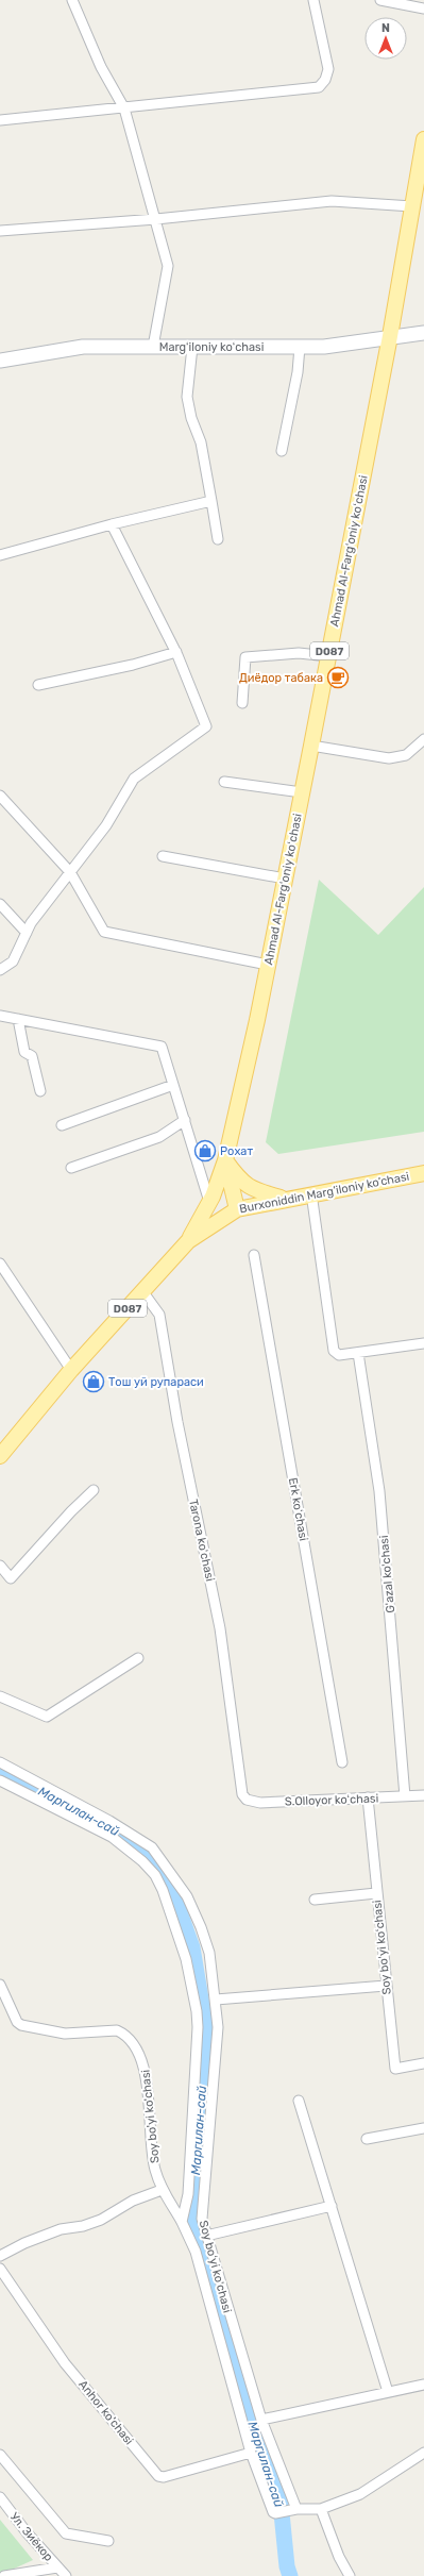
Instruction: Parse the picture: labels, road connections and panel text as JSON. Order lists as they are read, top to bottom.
{
  "streets": {
    "main road": ["Ahmad Al-Fargʻoniy koʻchasi", "D087", "Burxoniddin Marg’iloniy ko’chasi"],
    "street": [
      "Margʻiloniy koʻchasi",
      "Erk koʻchasi",
      "Tarona koʻchasi",
      "G'azal ko'chasi",
      "S.Olloyor koʻchasi",
      "Soy boʻyi koʻchasi",
      "Soy bo'yi ko'chasi",
      "Anhor ko'chasi",
      "Ул. Зиёкор"
    ]
  },
  "crossings": [
    ["Margʻiloniy koʻchasi", "Ahmad Al-Fargʻoniy koʻchasi"],
    ["Ahmad Al-Fargʻoniy koʻchasi", "D087"],
    ["D087", "Burxoniddin Marg’iloniy ko’chasi"],
    ["Burxoniddin Marg’iloniy ko’chasi", "Tarona koʻchasi"],
    ["Tarona koʻchasi", "S.Olloyor koʻchasi"],
    ["G'azal ko'chasi", "S.Olloyor koʻchasi"],
    ["S.Olloyor koʻchasi", "Soy boʻyi koʻchasi"],
    ["Soy boʻyi koʻchasi", "Soy bo'yi ko'chasi"],
    ["Soy boʻyi koʻchasi", "Anhor ko'chasi"]
  ],
  "water": ["Маргилан-сай"],
  "places": {
    "cafe": ["Диёдор табака"],
    "shop": ["Рохат", "Тош уй рупараси"]
  },
  "north": "top"
}
